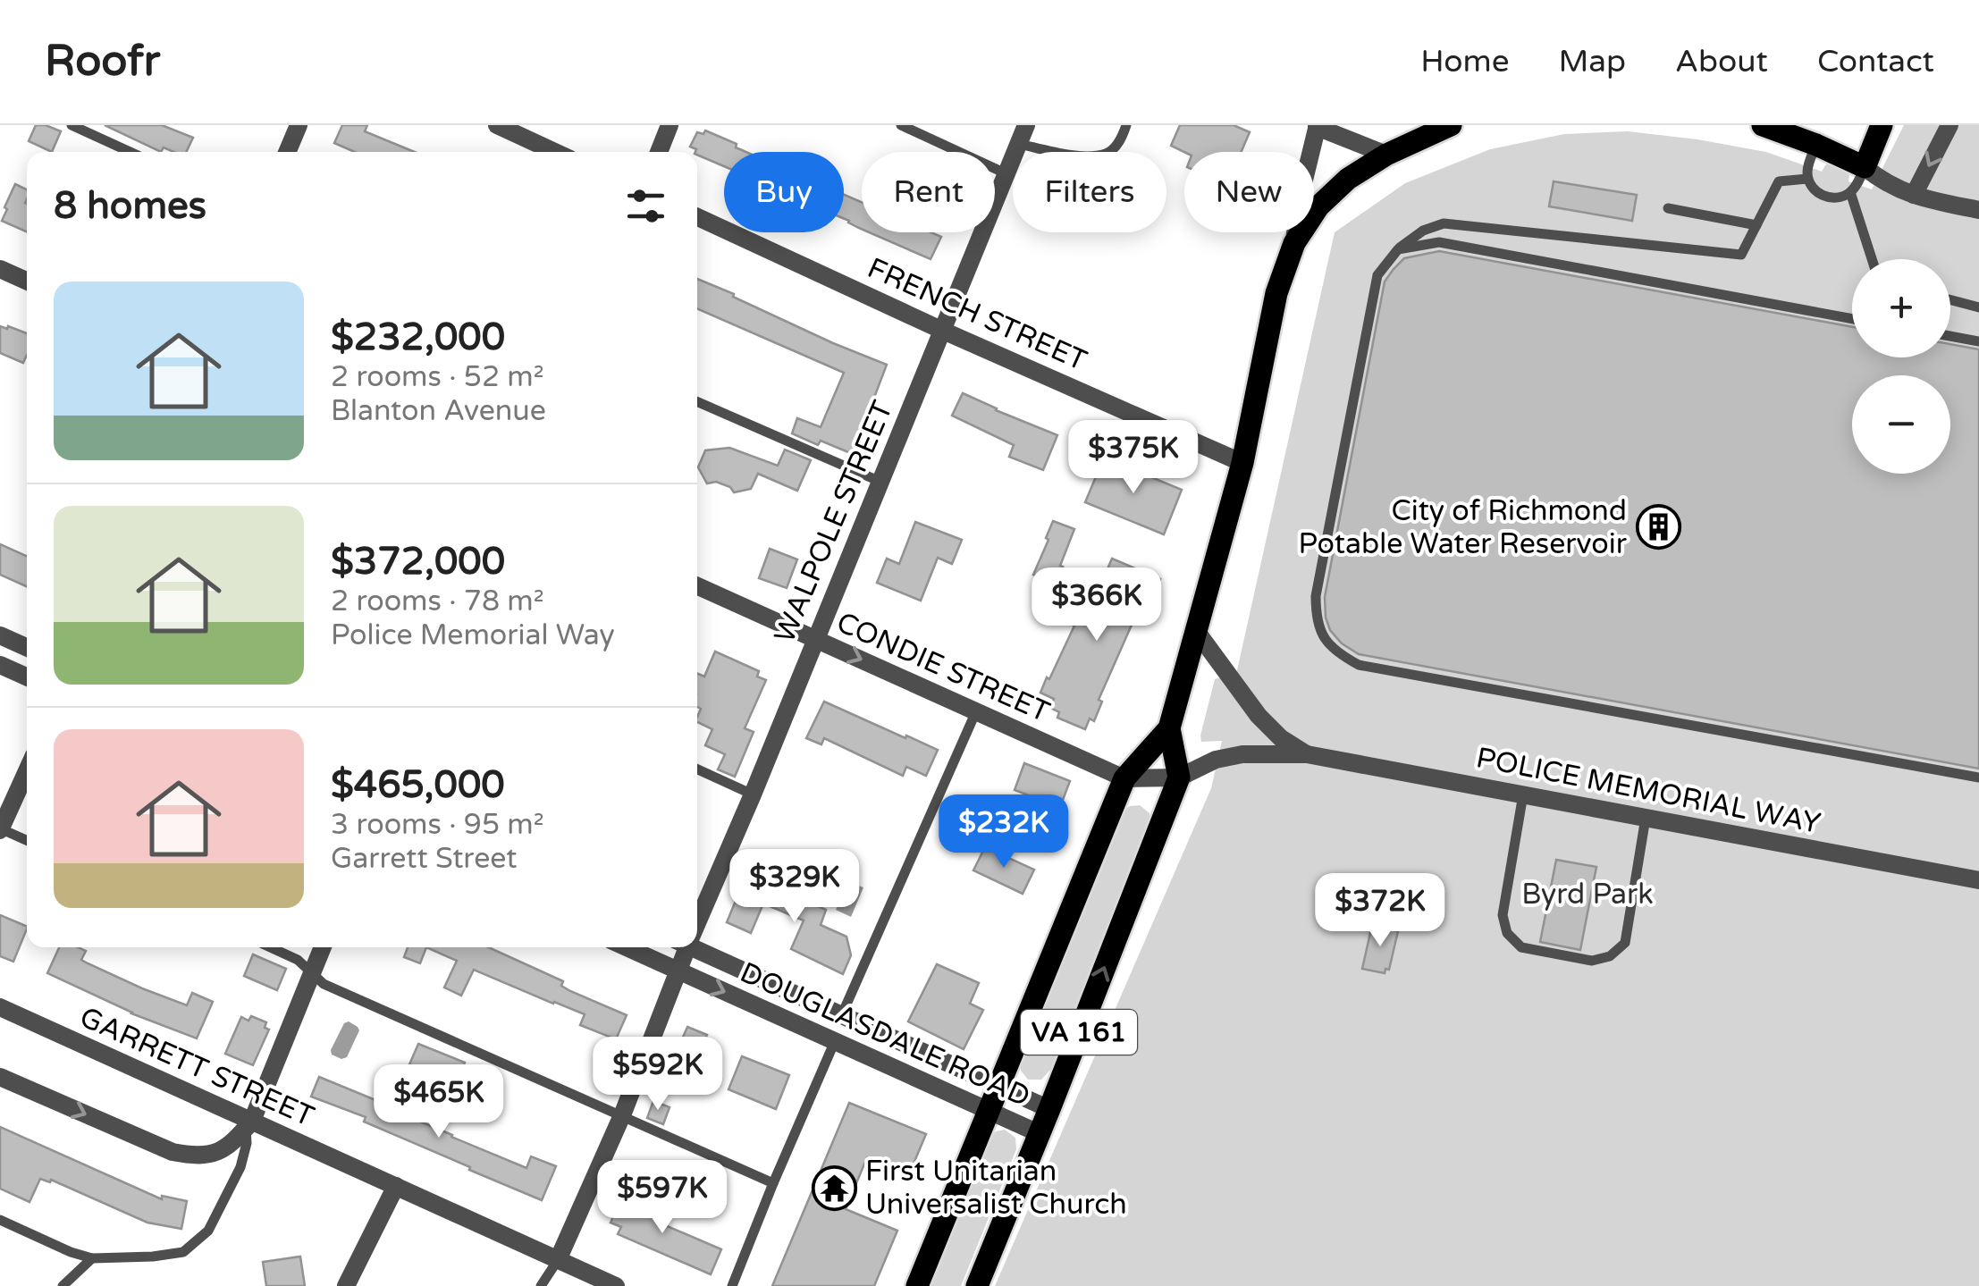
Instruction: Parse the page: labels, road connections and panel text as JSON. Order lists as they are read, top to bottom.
{
  "streets": {
    "main road": ["VA 161"],
    "street": [
      "FRENCH STREET",
      "WALPOLE STREET",
      "CONDIE STREET",
      "POLICE MEMORIAL WAY",
      "DOUGLASDALE ROAD",
      "GARRETT STREET"
    ]
  },
  "crossings": [
    ["FRENCH STREET", "WALPOLE STREET"],
    ["FRENCH STREET", "VA 161"],
    ["WALPOLE STREET", "CONDIE STREET"],
    ["WALPOLE STREET", "DOUGLASDALE ROAD"],
    ["WALPOLE STREET", "GARRETT STREET"],
    ["CONDIE STREET", "POLICE MEMORIAL WAY"],
    ["CONDIE STREET", "VA 161"],
    ["POLICE MEMORIAL WAY", "VA 161"],
    ["VA 161", "DOUGLASDALE ROAD"]
  ],
  "parks": ["Byrd Park"],
  "places": {
    "building": ["City of Richmond Potable Water Reservoir"],
    "temple": ["First Unitarian Universalist Church"]
  },
  "page": {
    "header": "Roofr",
    "nav": [
      "Home",
      "Map",
      "About",
      "Contact"
    ],
    "chip": [
      "Buy",
      "Rent",
      "Filters",
      "New"
    ],
    "heading": "8 homes",
    "map_buttons": ["+", "−"],
    "list": [
      {
        "name": "$232,000",
        "note": "2 rooms · 52 m² · Blanton Avenue"
      },
      {
        "name": "$372,000",
        "note": "2 rooms · 78 m² · Police Memorial Way"
      },
      {
        "name": "$465,000",
        "note": "3 rooms · 95 m² · Garrett Street"
      }
    ],
    "price": [
      "$375K",
      "$366K",
      "$232K",
      "$329K",
      "$372K",
      "$592K",
      "$465K",
      "$597K"
    ]
  }
}
